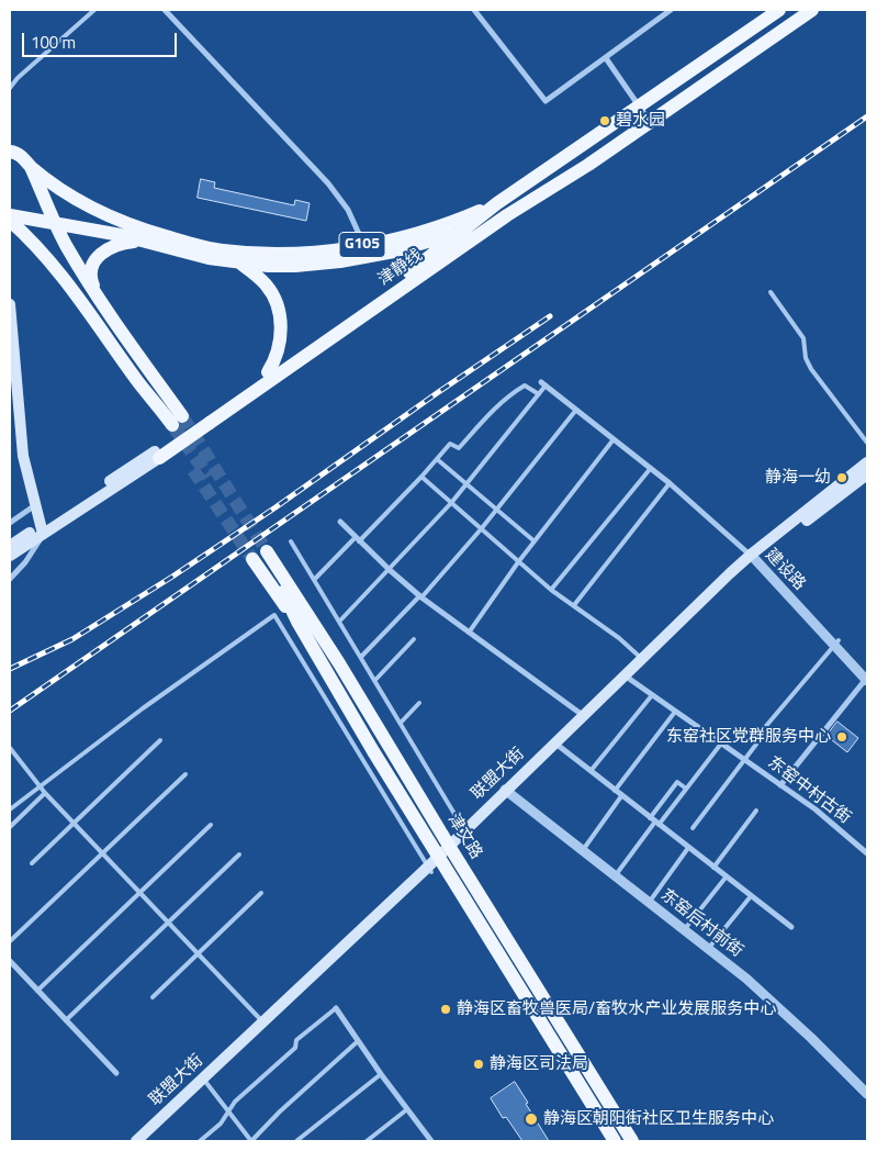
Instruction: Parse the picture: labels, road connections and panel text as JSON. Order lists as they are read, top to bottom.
{
  "streets": {
    "main road": [
      "G105",
      "津静线",
      "联盟大街",
      "津文路"
    ],
    "street": ["建设路", "东窑中村古街", "东窑后村前街"]
  },
  "crossings": [
    ["G105", "津静线"],
    ["建设路", "联盟大街"],
    ["联盟大街", "东窑中村古街"],
    ["联盟大街", "津文路"],
    ["联盟大街", "东窑后村前街"]
  ],
  "places": [
    "碧水园",
    "静海一幼",
    "东窑社区党群服务中心",
    "静海区畜牧兽医局/畜牧水产业发展服务中心",
    "静海区司法局",
    "静海区朝阳街社区卫生服务中心"
  ],
  "scale_bar": "100 m"
}
